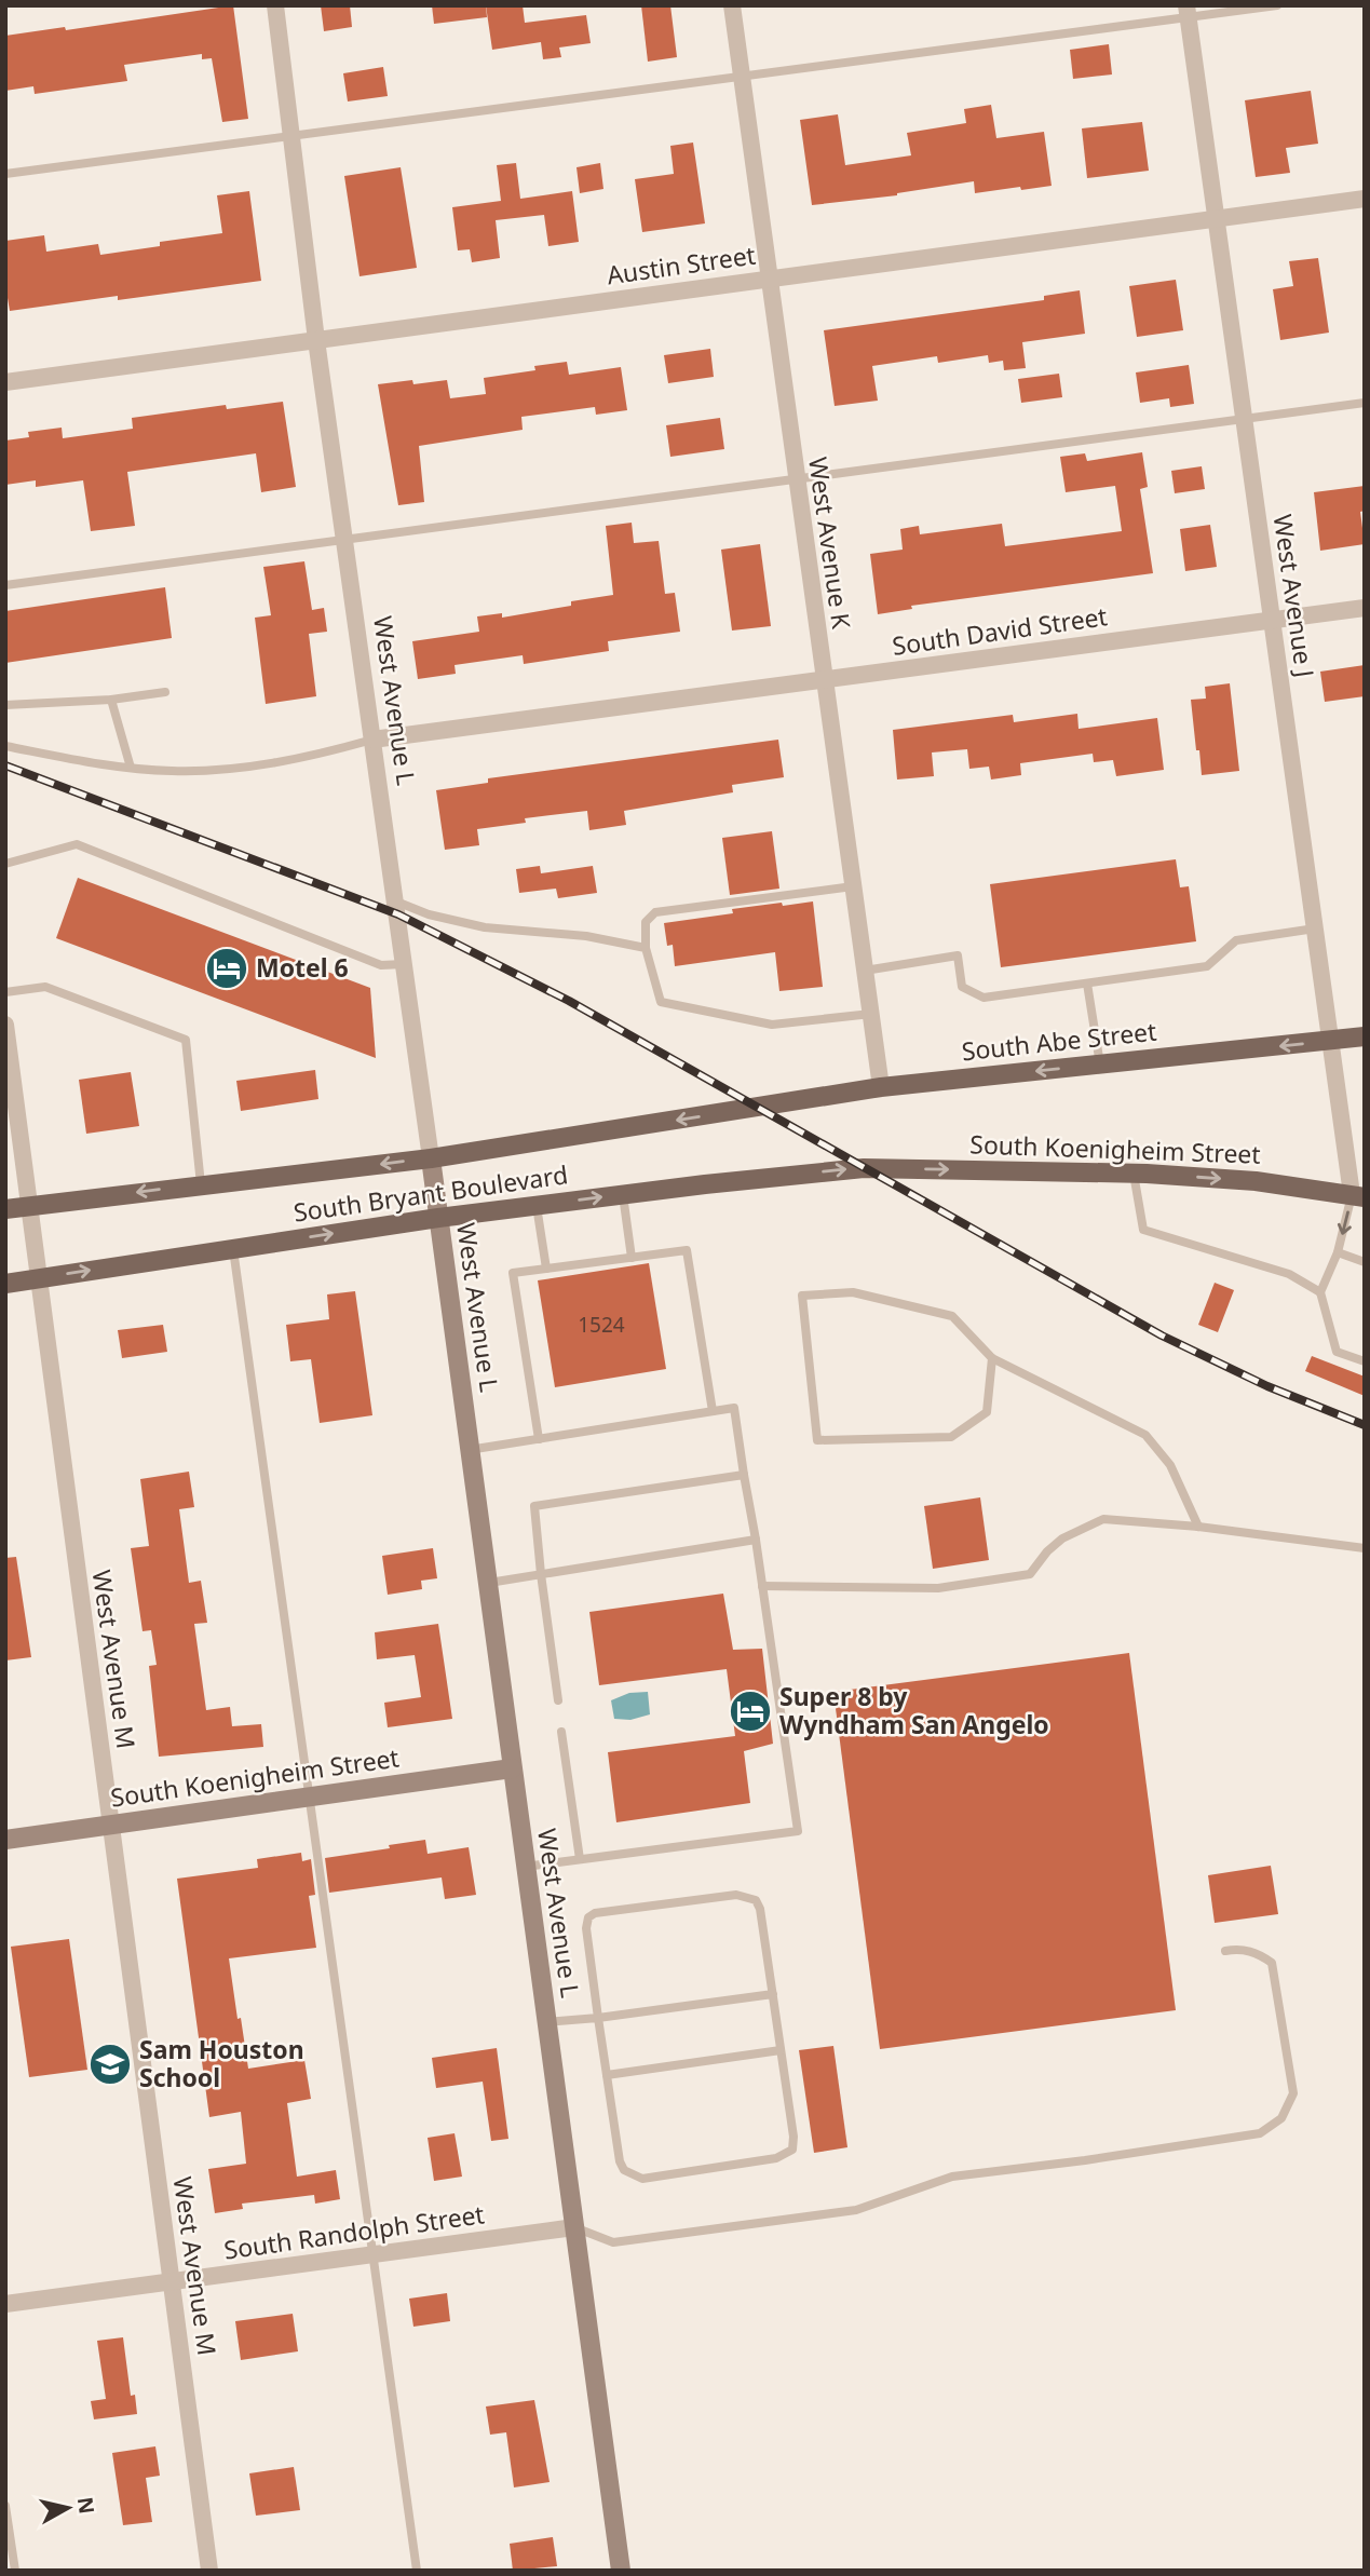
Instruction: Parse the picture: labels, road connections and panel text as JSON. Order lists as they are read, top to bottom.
{
  "streets": {
    "main road": [
      "West Avenue L",
      "South Abe Street",
      "South Koenigheim Street",
      "South Bryant Boulevard"
    ],
    "street": [
      "Austin Street",
      "West Avenue K",
      "West Avenue J",
      "South David Street",
      "West Avenue M",
      "South Randolph Street"
    ]
  },
  "crossings": [
    ["Austin Street", "West Avenue K"],
    ["Austin Street", "West Avenue J"],
    ["Austin Street", "West Avenue L"],
    ["West Avenue K", "South David Street"],
    ["West Avenue K", "South Abe Street"],
    ["West Avenue J", "South David Street"],
    ["West Avenue J", "South Abe Street"],
    ["West Avenue J", "South Koenigheim Street"],
    ["South David Street", "West Avenue L"],
    ["West Avenue L", "South Koenigheim Street"],
    ["West Avenue L", "South Bryant Boulevard"],
    ["West Avenue L", "South Randolph Street"],
    ["South Abe Street", "South Bryant Boulevard"],
    ["South Koenigheim Street", "South Bryant Boulevard"],
    ["South Koenigheim Street", "West Avenue M"],
    ["South Bryant Boulevard", "West Avenue M"],
    ["West Avenue M", "South Randolph Street"]
  ],
  "one_way": ["South Abe Street", "South Koenigheim Street"],
  "places": {
    "hotel": ["Motel 6", "Super 8 by Wyndham San Angelo"],
    "school or university": ["Sam Houston School"]
  },
  "house_numbers": ["1524"],
  "north": "right"
}
